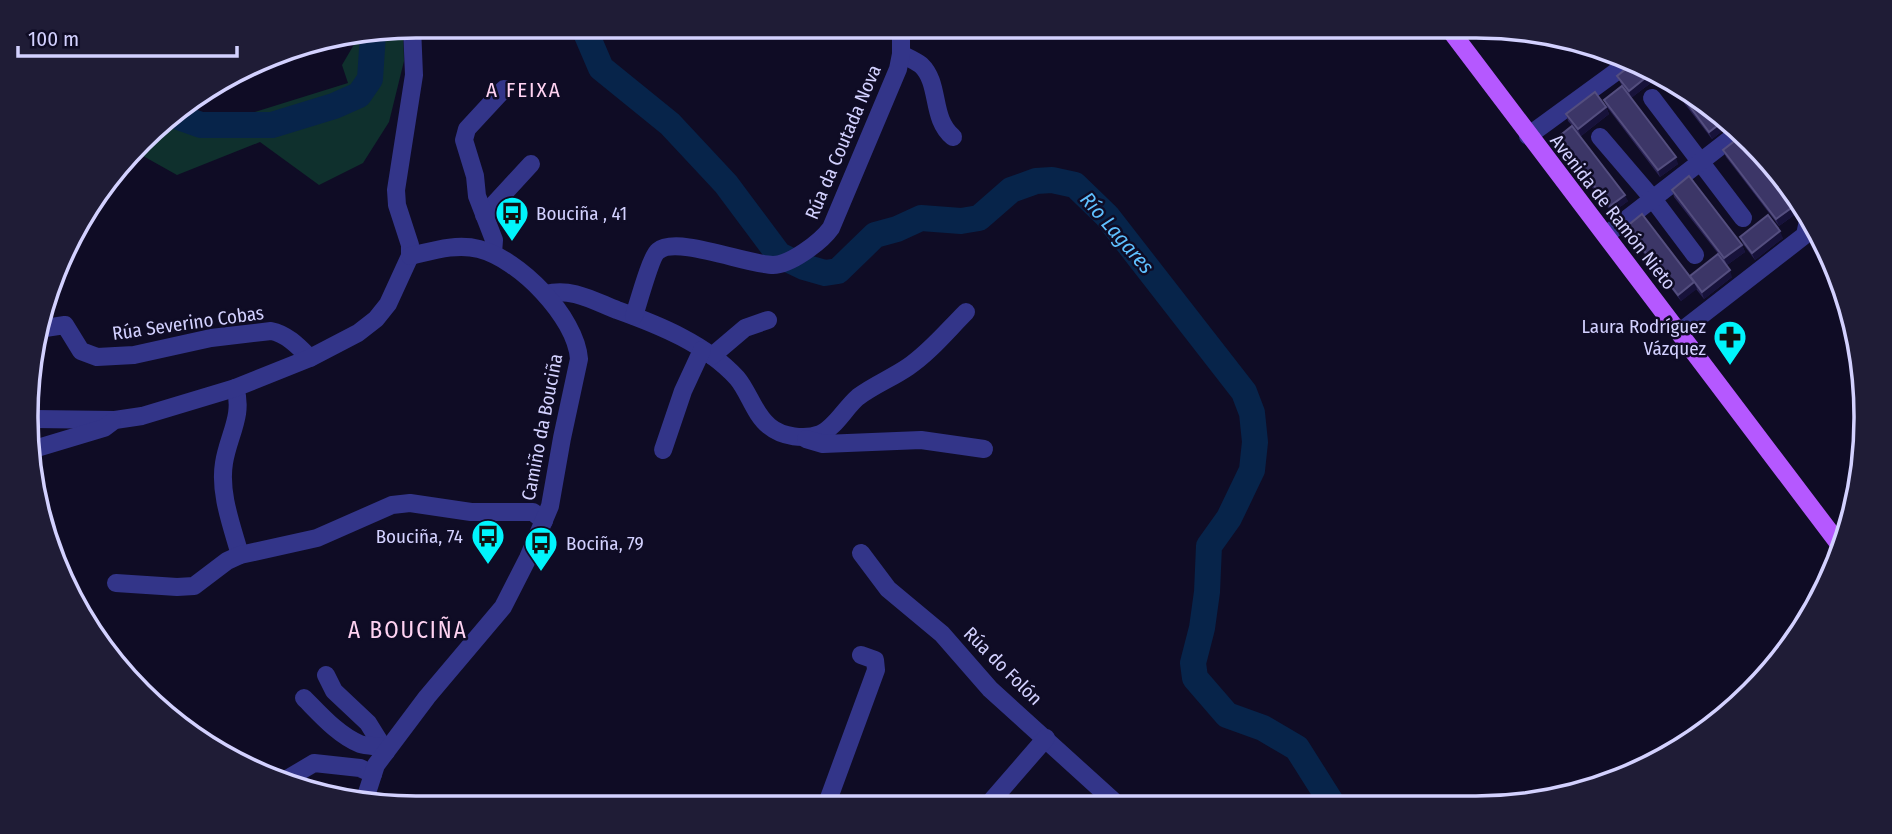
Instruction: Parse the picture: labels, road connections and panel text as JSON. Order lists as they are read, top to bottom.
{
  "streets": {
    "main road": ["Avenida de Ramón Nieto"],
    "street": [
      "Rúa da Coutada Nova",
      "Rúa Severino Cobas",
      "Camiño da Bouciña",
      "Rúa do Folón"
    ]
  },
  "districts": ["A FEIXA", "A BOUCIÑA"],
  "water": ["Río Lagares"],
  "places": {
    "bus stop": ["Bouciña , 41", "Bouciña, 74", "Bociña, 79"],
    "pharmacy": ["Laura Rodríguez Vázquez"]
  },
  "scale_bar": "100 m"
}
